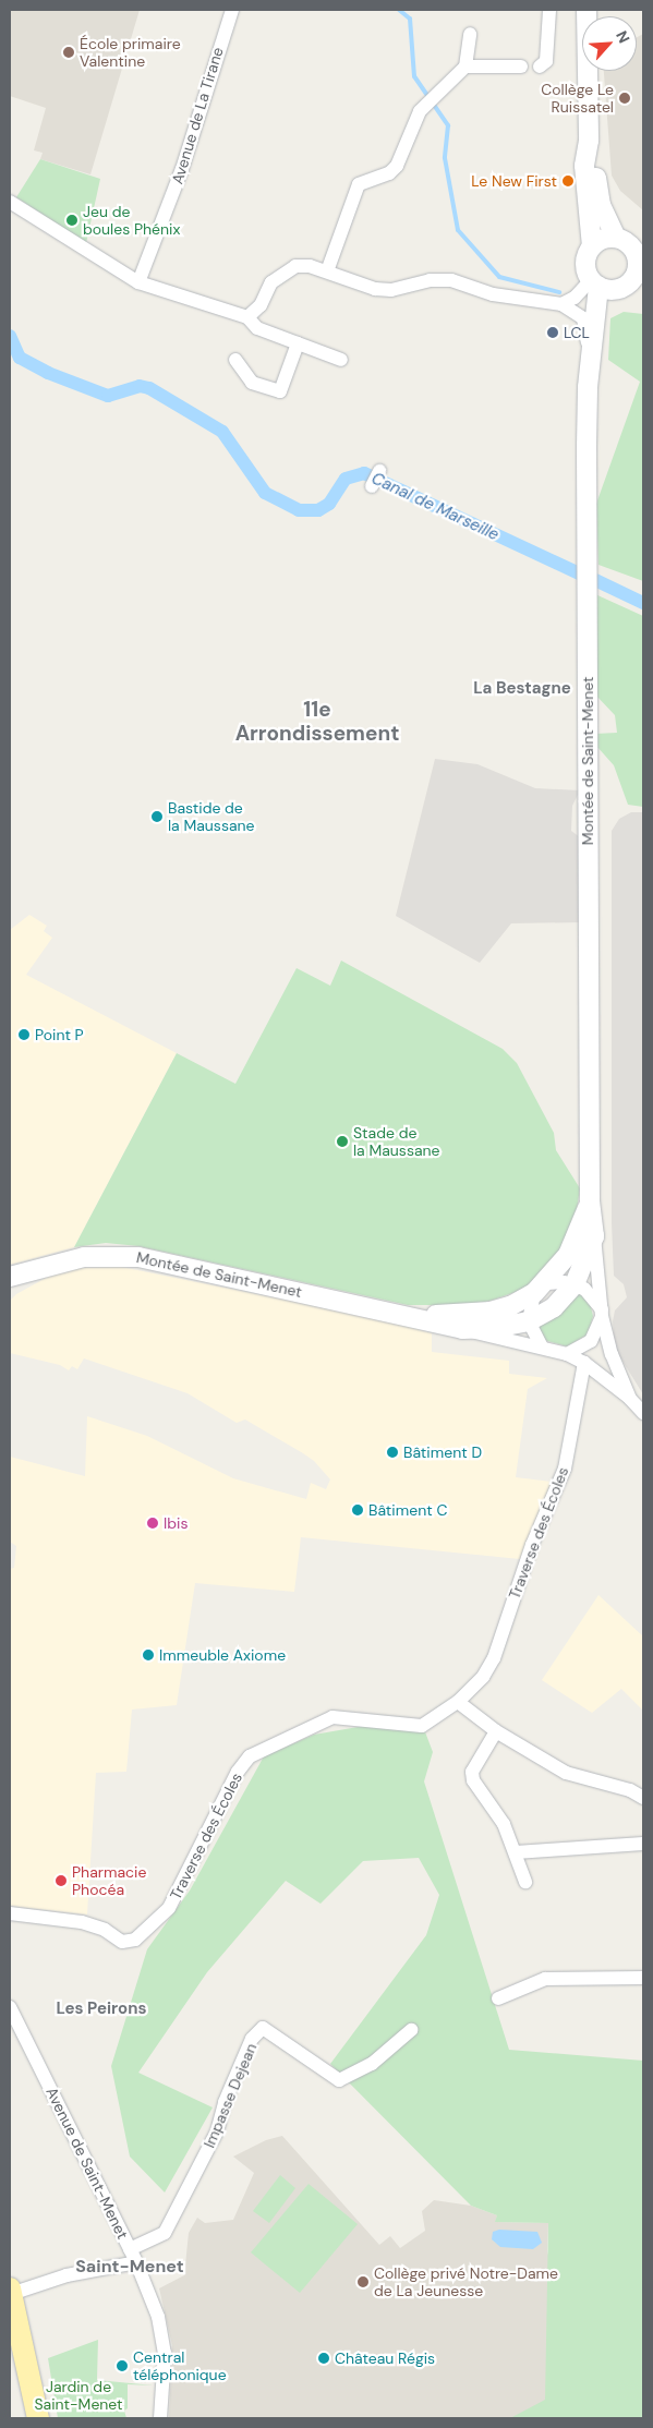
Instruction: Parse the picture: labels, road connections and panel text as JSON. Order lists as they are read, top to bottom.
{
  "streets": {
    "main road": ["Montée de Saint-Menet"],
    "street": [
      "Avenue de La Tirane",
      "Traverse des Écoles",
      "Impasse Dejean",
      "Avenue de Saint-Menet"
    ]
  },
  "crossings": [
    ["Montée de Saint-Menet", "Traverse des Écoles"],
    ["Impasse Dejean", "Avenue de Saint-Menet"]
  ],
  "districts": [
    "La Bestagne",
    "11e Arrondissement",
    "Les Peirons",
    "Saint-Menet"
  ],
  "water": ["Canal de Marseille"],
  "parks": ["Jardin de Saint-Menet"],
  "places": [
    "École primaire Valentine",
    "Collège Le Ruissatel",
    "Le New First",
    "Jeu de boules Phénix",
    "LCL",
    "Bastide de la Maussane",
    "Point P",
    "Stade de la Maussane",
    "Bâtiment D",
    "Bâtiment C",
    "Ibis",
    "Immeuble Axiome",
    "Pharmacie Phocéa",
    "Collège privé Notre-Dame de La Jeunesse",
    "Château Régis",
    "Central téléphonique"
  ],
  "north": "top right"
}
